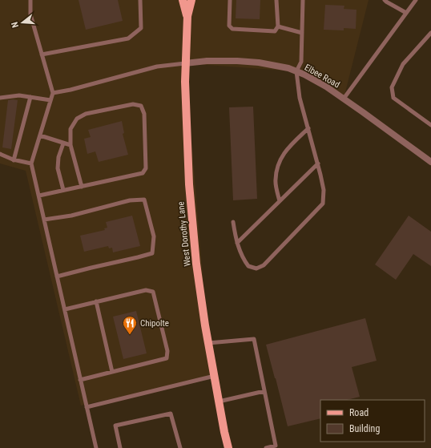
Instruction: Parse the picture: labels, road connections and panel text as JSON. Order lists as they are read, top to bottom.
{
  "streets": {
    "main road": ["West Dorothy Lane"],
    "street": ["Elbee Road"]
  },
  "crossings": [
    ["Elbee Road", "West Dorothy Lane"]
  ],
  "places": {
    "restaurant": ["Chipolte"]
  },
  "legend": ["Road", "Building"],
  "north": "left"
}
